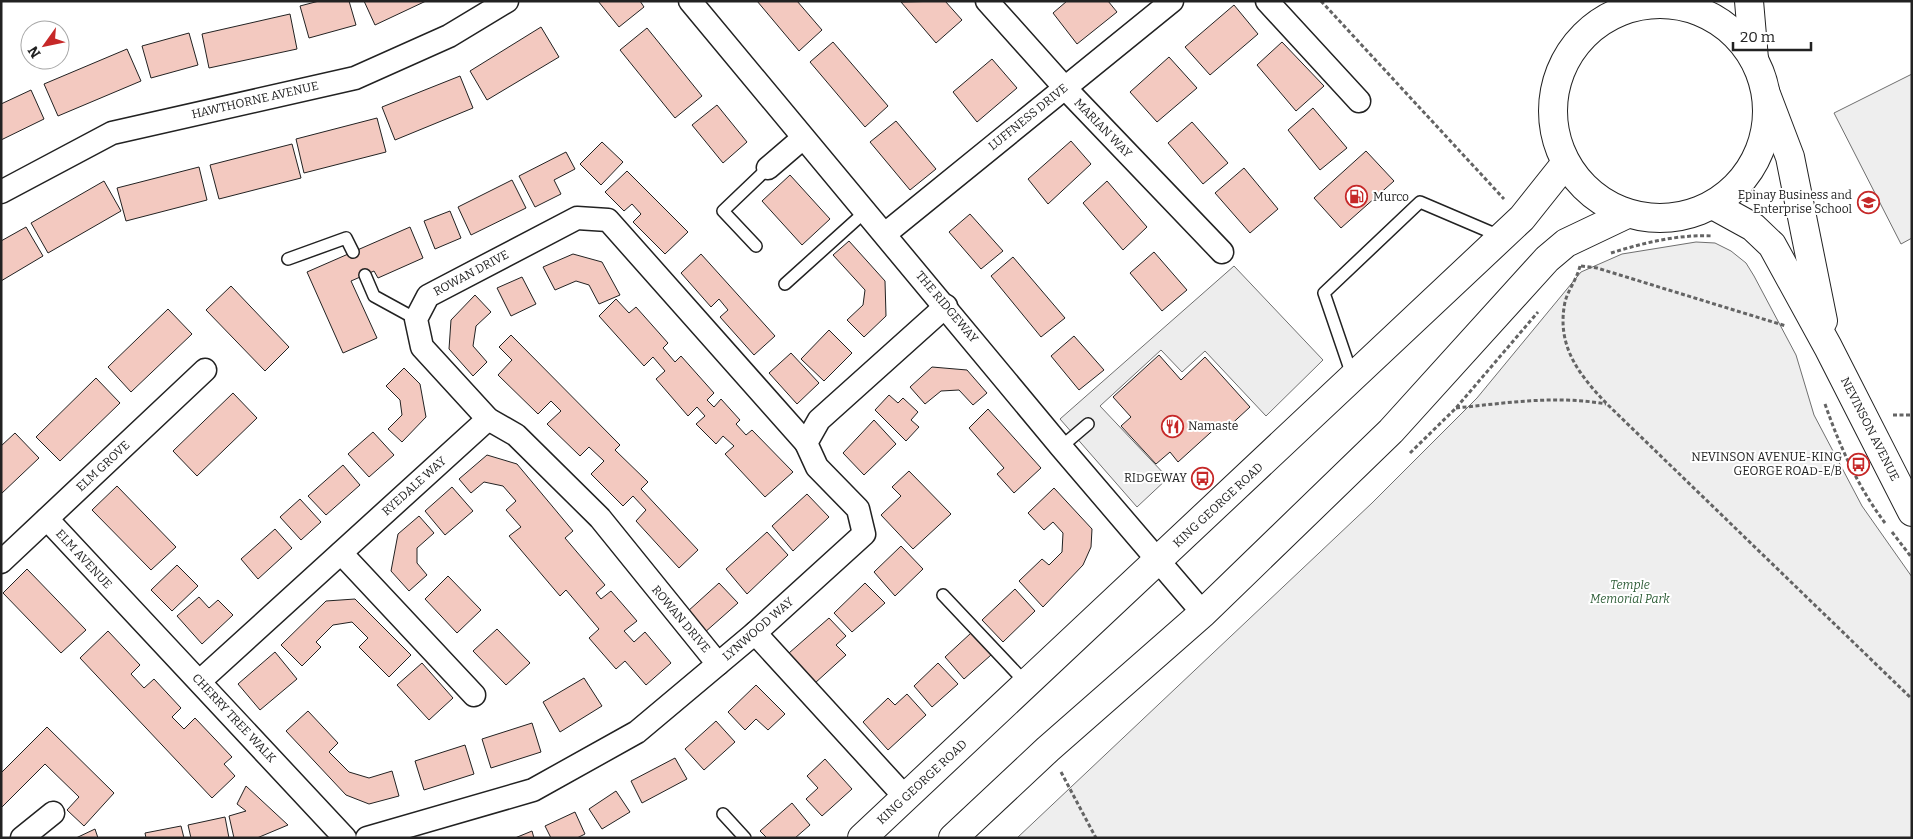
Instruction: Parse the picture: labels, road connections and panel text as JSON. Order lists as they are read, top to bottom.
{
  "streets": {
    "main road": ["NEVINSON AVENUE", "KING GEORGE ROAD"],
    "street": [
      "HAWTHORNE AVENUE",
      "LUFFNESS DRIVE",
      "MARIAN WAY",
      "ROWAN DRIVE",
      "THE RIDGEWAY",
      "ELM GROVE",
      "RYEDALE WAY",
      "ELM AVENUE",
      "LYNWOOD WAY",
      "CHERRY TREE WALK"
    ]
  },
  "crossings": [
    ["LUFFNESS DRIVE", "MARIAN WAY"],
    ["LUFFNESS DRIVE", "THE RIDGEWAY"],
    ["ROWAN DRIVE", "RYEDALE WAY"],
    ["ROWAN DRIVE", "LYNWOOD WAY"],
    ["THE RIDGEWAY", "KING GEORGE ROAD"],
    ["ELM GROVE", "ELM AVENUE"],
    ["RYEDALE WAY", "CHERRY TREE WALK"],
    ["ELM AVENUE", "CHERRY TREE WALK"]
  ],
  "parks": ["Temple Memorial Park"],
  "places": {
    "fuel station": ["Murco"],
    "school or university": ["Epinay Business and Enterprise School"],
    "restaurant": ["Namaste"],
    "bus stop": ["NEVINSON AVENUE-KING GEORGE ROAD-E/B", "RIDGEWAY"]
  },
  "scale_bar": "20 m",
  "north": "bottom left"
}
